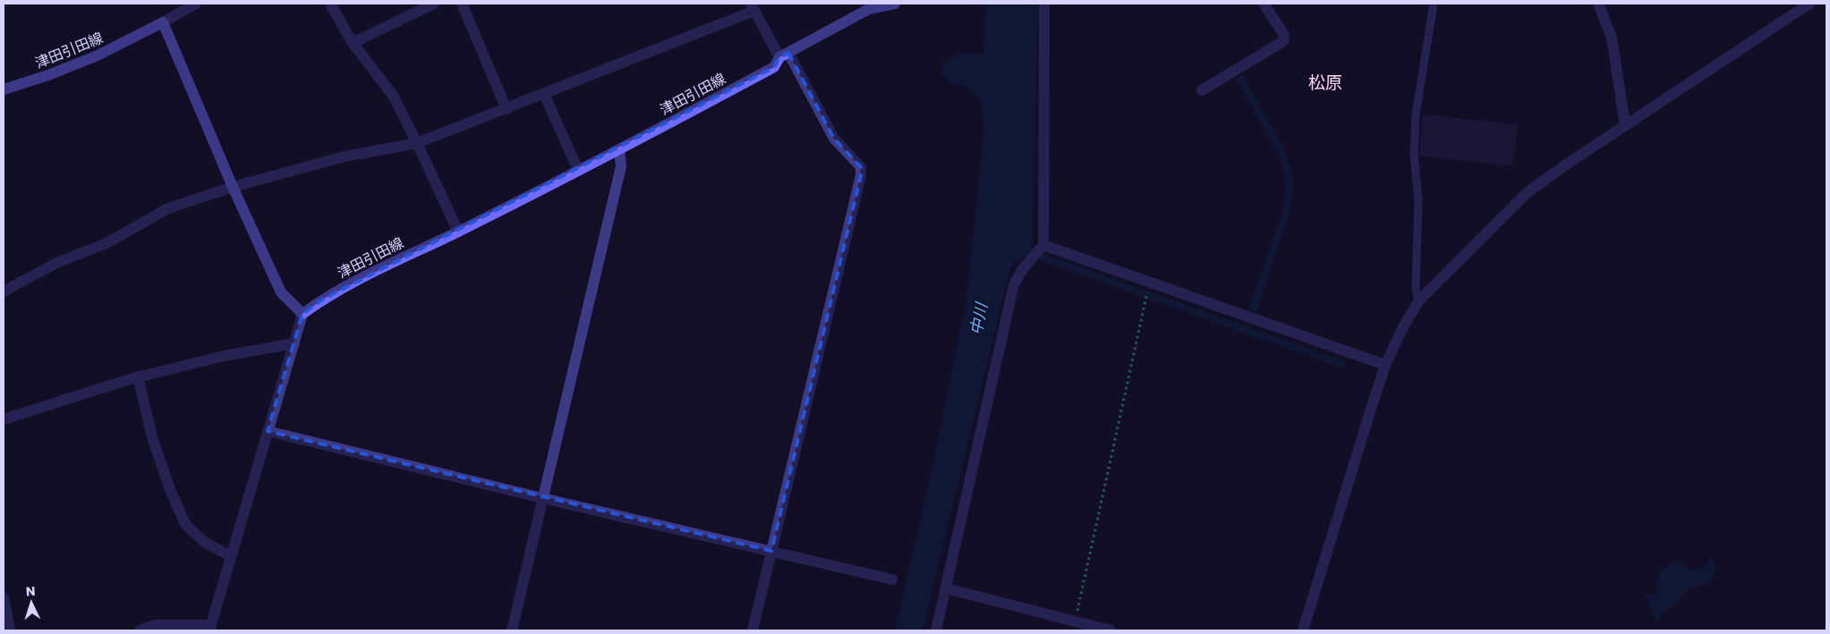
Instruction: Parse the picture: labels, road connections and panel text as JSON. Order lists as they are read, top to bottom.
{
  "streets": {
    "main road": ["津田引田線"]
  },
  "districts": ["松原"],
  "water": ["中川"],
  "north": "top"
}
